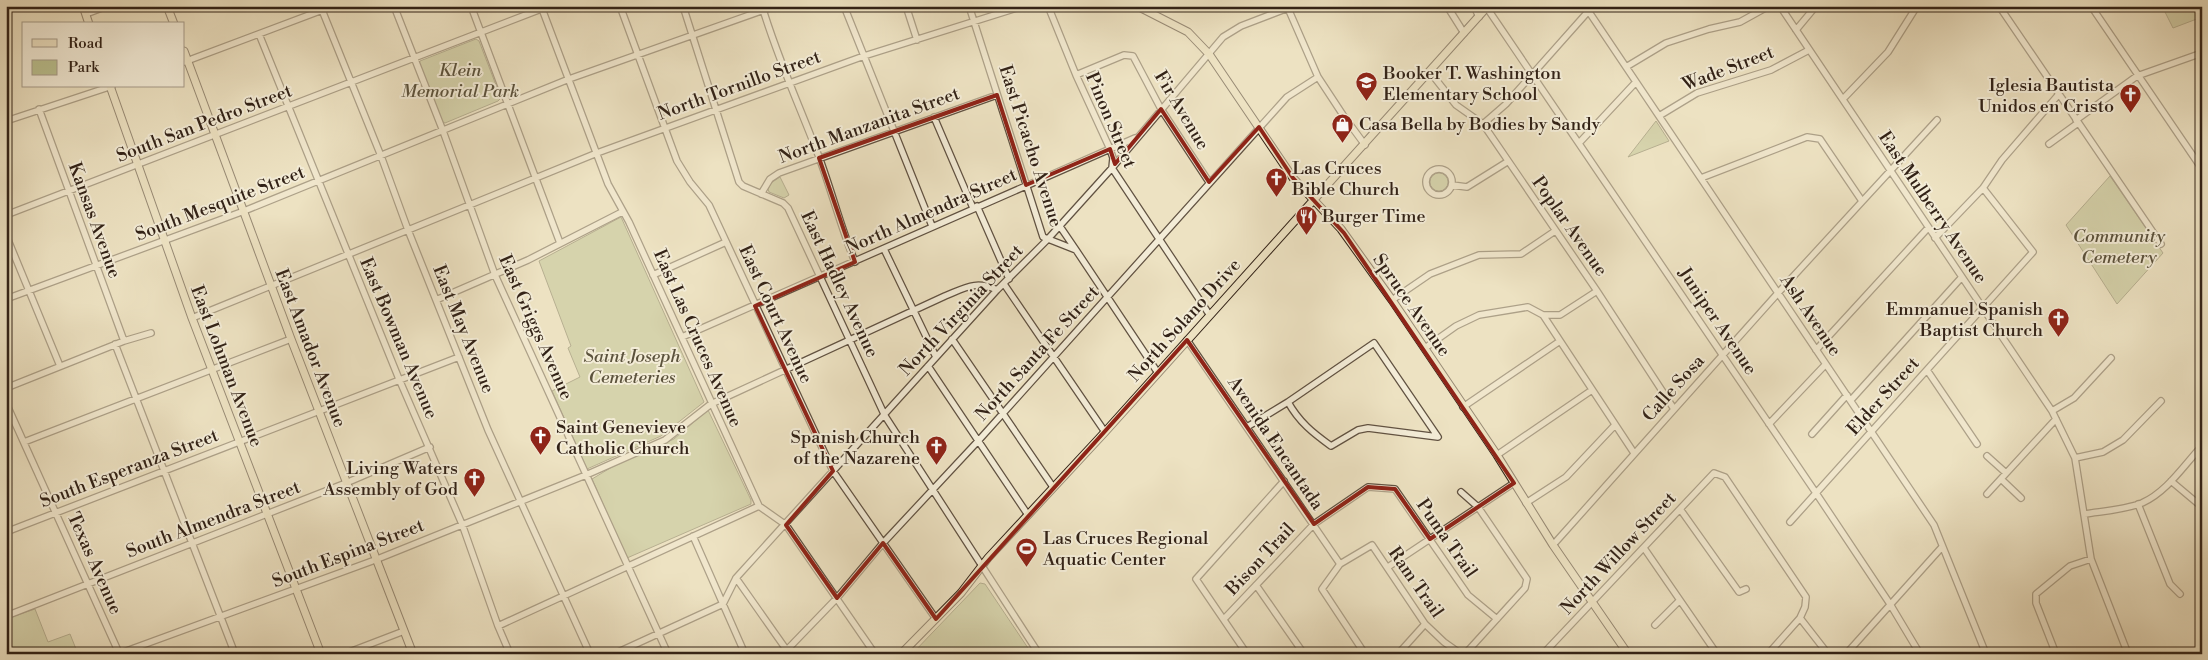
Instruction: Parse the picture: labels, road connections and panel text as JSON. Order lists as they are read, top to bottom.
{
  "streets": {
    "main road": [
      "Spruce Avenue",
      "North Solano Drive",
      "East Amador Avenue",
      "East Lohman Avenue"
    ],
    "street": [
      "Wade Street",
      "North Tornillo Street",
      "Fir Avenue",
      "Pinon Street",
      "South San Pedro Street",
      "North Manzanita Street",
      "East Picacho Avenue",
      "South Mesquite Street",
      "East Mulberry Avenue",
      "North Almendra Street",
      "Kansas Avenue",
      "Poplar Avenue",
      "East Hadley Avenue",
      "North Virginia Street",
      "East Court Avenue",
      "Ash Avenue",
      "Juniper Avenue",
      "East Griggs Avenue",
      "East May Avenue",
      "East Bowman Avenue",
      "East Las Cruces Avenue",
      "North Santa Fe Street",
      "Calle Sosa",
      "Elder Street",
      "Avenida Encantada",
      "South Esperanza Street",
      "South Almendra Street",
      "Puma Trail",
      "South Espina Street",
      "North Willow Street",
      "Bison Trail",
      "Texas Avenue",
      "Ram Trail"
    ]
  },
  "crossings": [
    ["Wade Street", "East Mulberry Avenue"],
    ["Wade Street", "Ash Avenue"],
    ["North Tornillo Street", "East Picacho Avenue"],
    ["North Tornillo Street", "East Hadley Avenue"],
    ["North Tornillo Street", "East Court Avenue"],
    ["North Tornillo Street", "East Griggs Avenue"],
    ["North Tornillo Street", "East May Avenue"],
    ["North Tornillo Street", "East Bowman Avenue"],
    ["North Tornillo Street", "East Las Cruces Avenue"],
    ["North Tornillo Street", "East Amador Avenue"],
    ["North Tornillo Street", "East Lohman Avenue"],
    ["Fir Avenue", "Pinon Street"],
    ["Fir Avenue", "North Virginia Street"],
    ["Fir Avenue", "North Santa Fe Street"],
    ["Pinon Street", "North Almendra Street"],
    ["Pinon Street", "North Virginia Street"],
    ["Pinon Street", "North Solano Drive"],
    ["Pinon Street", "North Santa Fe Street"],
    ["South San Pedro Street", "Kansas Avenue"],
    ["South San Pedro Street", "East Griggs Avenue"],
    ["South San Pedro Street", "East May Avenue"],
    ["South San Pedro Street", "East Bowman Avenue"],
    ["South San Pedro Street", "East Las Cruces Avenue"],
    ["South San Pedro Street", "East Amador Avenue"],
    ["South San Pedro Street", "East Lohman Avenue"],
    ["North Manzanita Street", "East Picacho Avenue"],
    ["North Manzanita Street", "East Hadley Avenue"],
    ["East Picacho Avenue", "North Almendra Street"],
    ["East Picacho Avenue", "North Virginia Street"],
    ["South Mesquite Street", "Kansas Avenue"],
    ["South Mesquite Street", "East Hadley Avenue"],
    ["South Mesquite Street", "East Court Avenue"],
    ["South Mesquite Street", "East Griggs Avenue"],
    ["South Mesquite Street", "East May Avenue"],
    ["South Mesquite Street", "East Bowman Avenue"],
    ["South Mesquite Street", "East Las Cruces Avenue"],
    ["South Mesquite Street", "East Amador Avenue"],
    ["South Mesquite Street", "East Lohman Avenue"],
    ["East Mulberry Avenue", "Calle Sosa"],
    ["East Mulberry Avenue", "Elder Street"],
    ["North Almendra Street", "East Hadley Avenue"],
    ["North Almendra Street", "North Virginia Street"],
    ["North Almendra Street", "East Court Avenue"],
    ["North Almendra Street", "East Las Cruces Avenue"],
    ["Poplar Avenue", "North Solano Drive"],
    ["Poplar Avenue", "Calle Sosa"],
    ["East Hadley Avenue", "North Virginia Street"],
    ["East Hadley Avenue", "North Solano Drive"],
    ["East Hadley Avenue", "North Santa Fe Street"],
    ["East Hadley Avenue", "South Espina Street"],
    ["Spruce Avenue", "North Virginia Street"],
    ["Spruce Avenue", "North Solano Drive"],
    ["Spruce Avenue", "North Santa Fe Street"],
    ["Spruce Avenue", "Calle Sosa"],
    ["Spruce Avenue", "North Willow Street"],
    ["North Virginia Street", "East Court Avenue"],
    ["North Virginia Street", "East Las Cruces Avenue"],
    ["North Virginia Street", "South Espina Street"],
    ["East Court Avenue", "North Solano Drive"],
    ["East Court Avenue", "North Santa Fe Street"],
    ["East Court Avenue", "South Espina Street"],
    ["Ash Avenue", "Calle Sosa"],
    ["Ash Avenue", "Elder Street"],
    ["North Solano Drive", "Juniper Avenue"],
    ["North Solano Drive", "Avenida Encantada"],
    ["Juniper Avenue", "Calle Sosa"],
    ["Juniper Avenue", "Elder Street"],
    ["East Griggs Avenue", "South Espina Street"],
    ["East May Avenue", "South Esperanza Street"],
    ["East May Avenue", "South Espina Street"],
    ["East Bowman Avenue", "South Esperanza Street"],
    ["East Bowman Avenue", "South Almendra Street"],
    ["East Bowman Avenue", "South Espina Street"],
    ["East Las Cruces Avenue", "North Santa Fe Street"],
    ["East Las Cruces Avenue", "South Espina Street"],
    ["East Amador Avenue", "South Esperanza Street"],
    ["East Amador Avenue", "South Almendra Street"],
    ["East Amador Avenue", "South Espina Street"],
    ["East Lohman Avenue", "South Esperanza Street"],
    ["East Lohman Avenue", "South Almendra Street"],
    ["East Lohman Avenue", "South Espina Street"],
    ["Avenida Encantada", "Bison Trail"],
    ["Avenida Encantada", "Ram Trail"],
    ["South Esperanza Street", "Texas Avenue"],
    ["South Almendra Street", "Texas Avenue"],
    ["Puma Trail", "Bison Trail"],
    ["South Espina Street", "Texas Avenue"]
  ],
  "parks": ["Klein Memorial Park", "Community Cemetery", "Saint Joseph Cemeteries"],
  "places": {
    "school or university": ["Booker T. Washington Elementary School"],
    "church": [
      "Iglesia Bautista Unidos en Cristo",
      "Las Cruces Bible Church",
      "Emmanuel Spanish Baptist Church",
      "Saint Genevieve Catholic Church",
      "Spanish Church of the Nazarene",
      "Living Waters Assembly of God"
    ],
    "shop": ["Casa Bella by Bodies by Sandy"],
    "restaurant": ["Burger Time"],
    "sports": ["Las Cruces Regional Aquatic Center"]
  },
  "legend": ["Road", "Park"]
}
